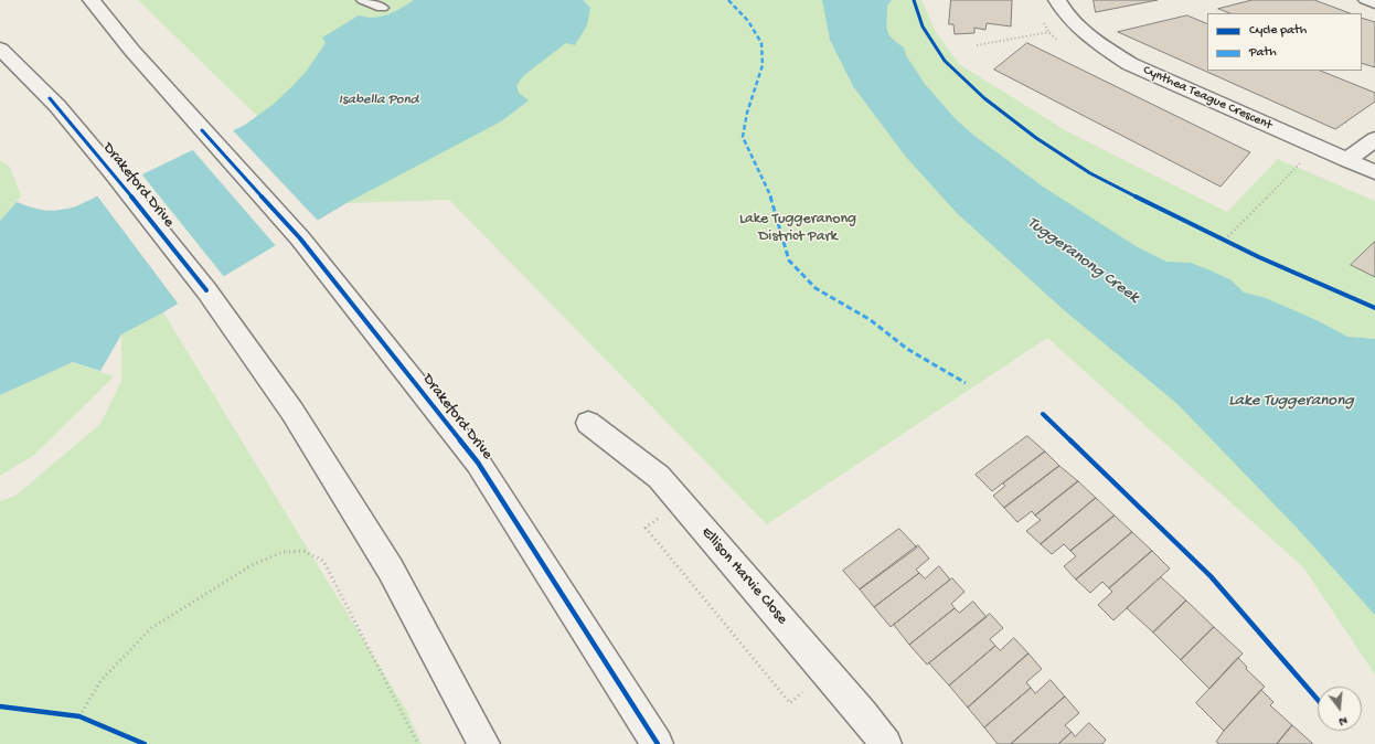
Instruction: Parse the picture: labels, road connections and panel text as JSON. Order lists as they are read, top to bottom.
{
  "streets": {
    "main road": ["Cynthea Teague Crescent", "Drakeford Drive", "Ellison Harvie Close"]
  },
  "water": ["Isabella Pond", "Tuggeranong Creek", "Lake Tuggeranong"],
  "parks": ["Lake Tuggeranong District Park"],
  "legend": ["Cycle path", "Path"],
  "north": "bottom"
}
